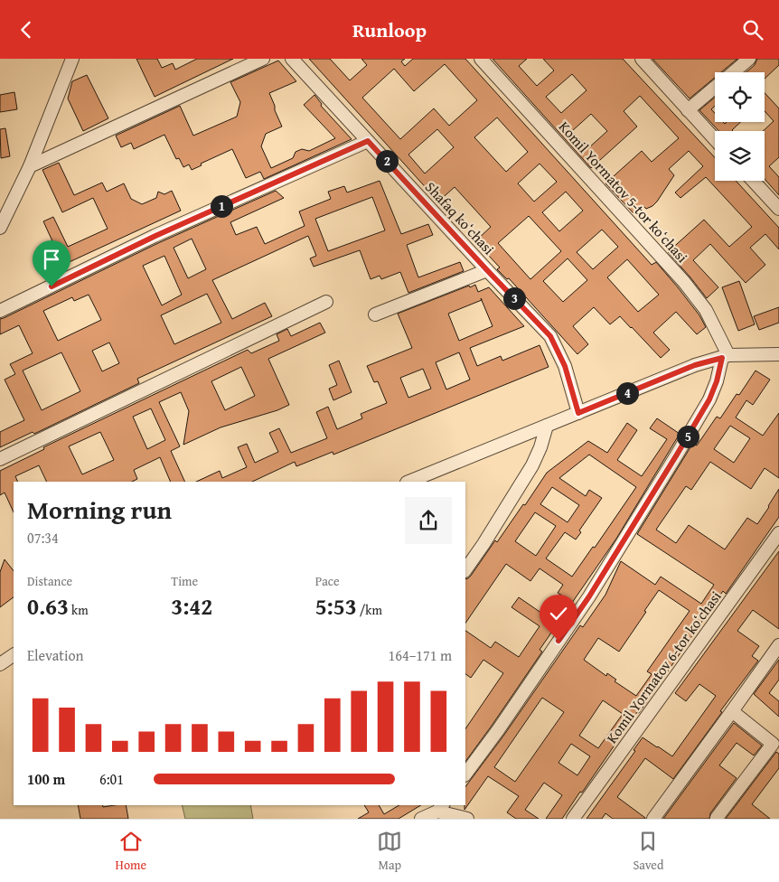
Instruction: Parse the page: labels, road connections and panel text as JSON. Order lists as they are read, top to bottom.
{
  "streets": {
    "street": ["Komil Yormatov 5-tor koʻchasi", "Shafaq koʻchasi", "Komil Yormatov 6-tor koʻchasi"]
  },
  "page": {
    "header": "Runloop",
    "pins": [
      "2",
      "1",
      "3",
      "4",
      "5"
    ],
    "heading": ["Morning run", "07:34"],
    "stats": [
      ["Distance", "0.63 km"],
      ["Time", "3:42"],
      ["Pace", "5:53 /km"]
    ],
    "chart": ["Elevation", "164–171 m"],
    "list": [
      {
        "name": "100 m",
        "note": "6:01"
      }
    ],
    "tabs": ["Home", "Map", "Saved"]
  }
}
